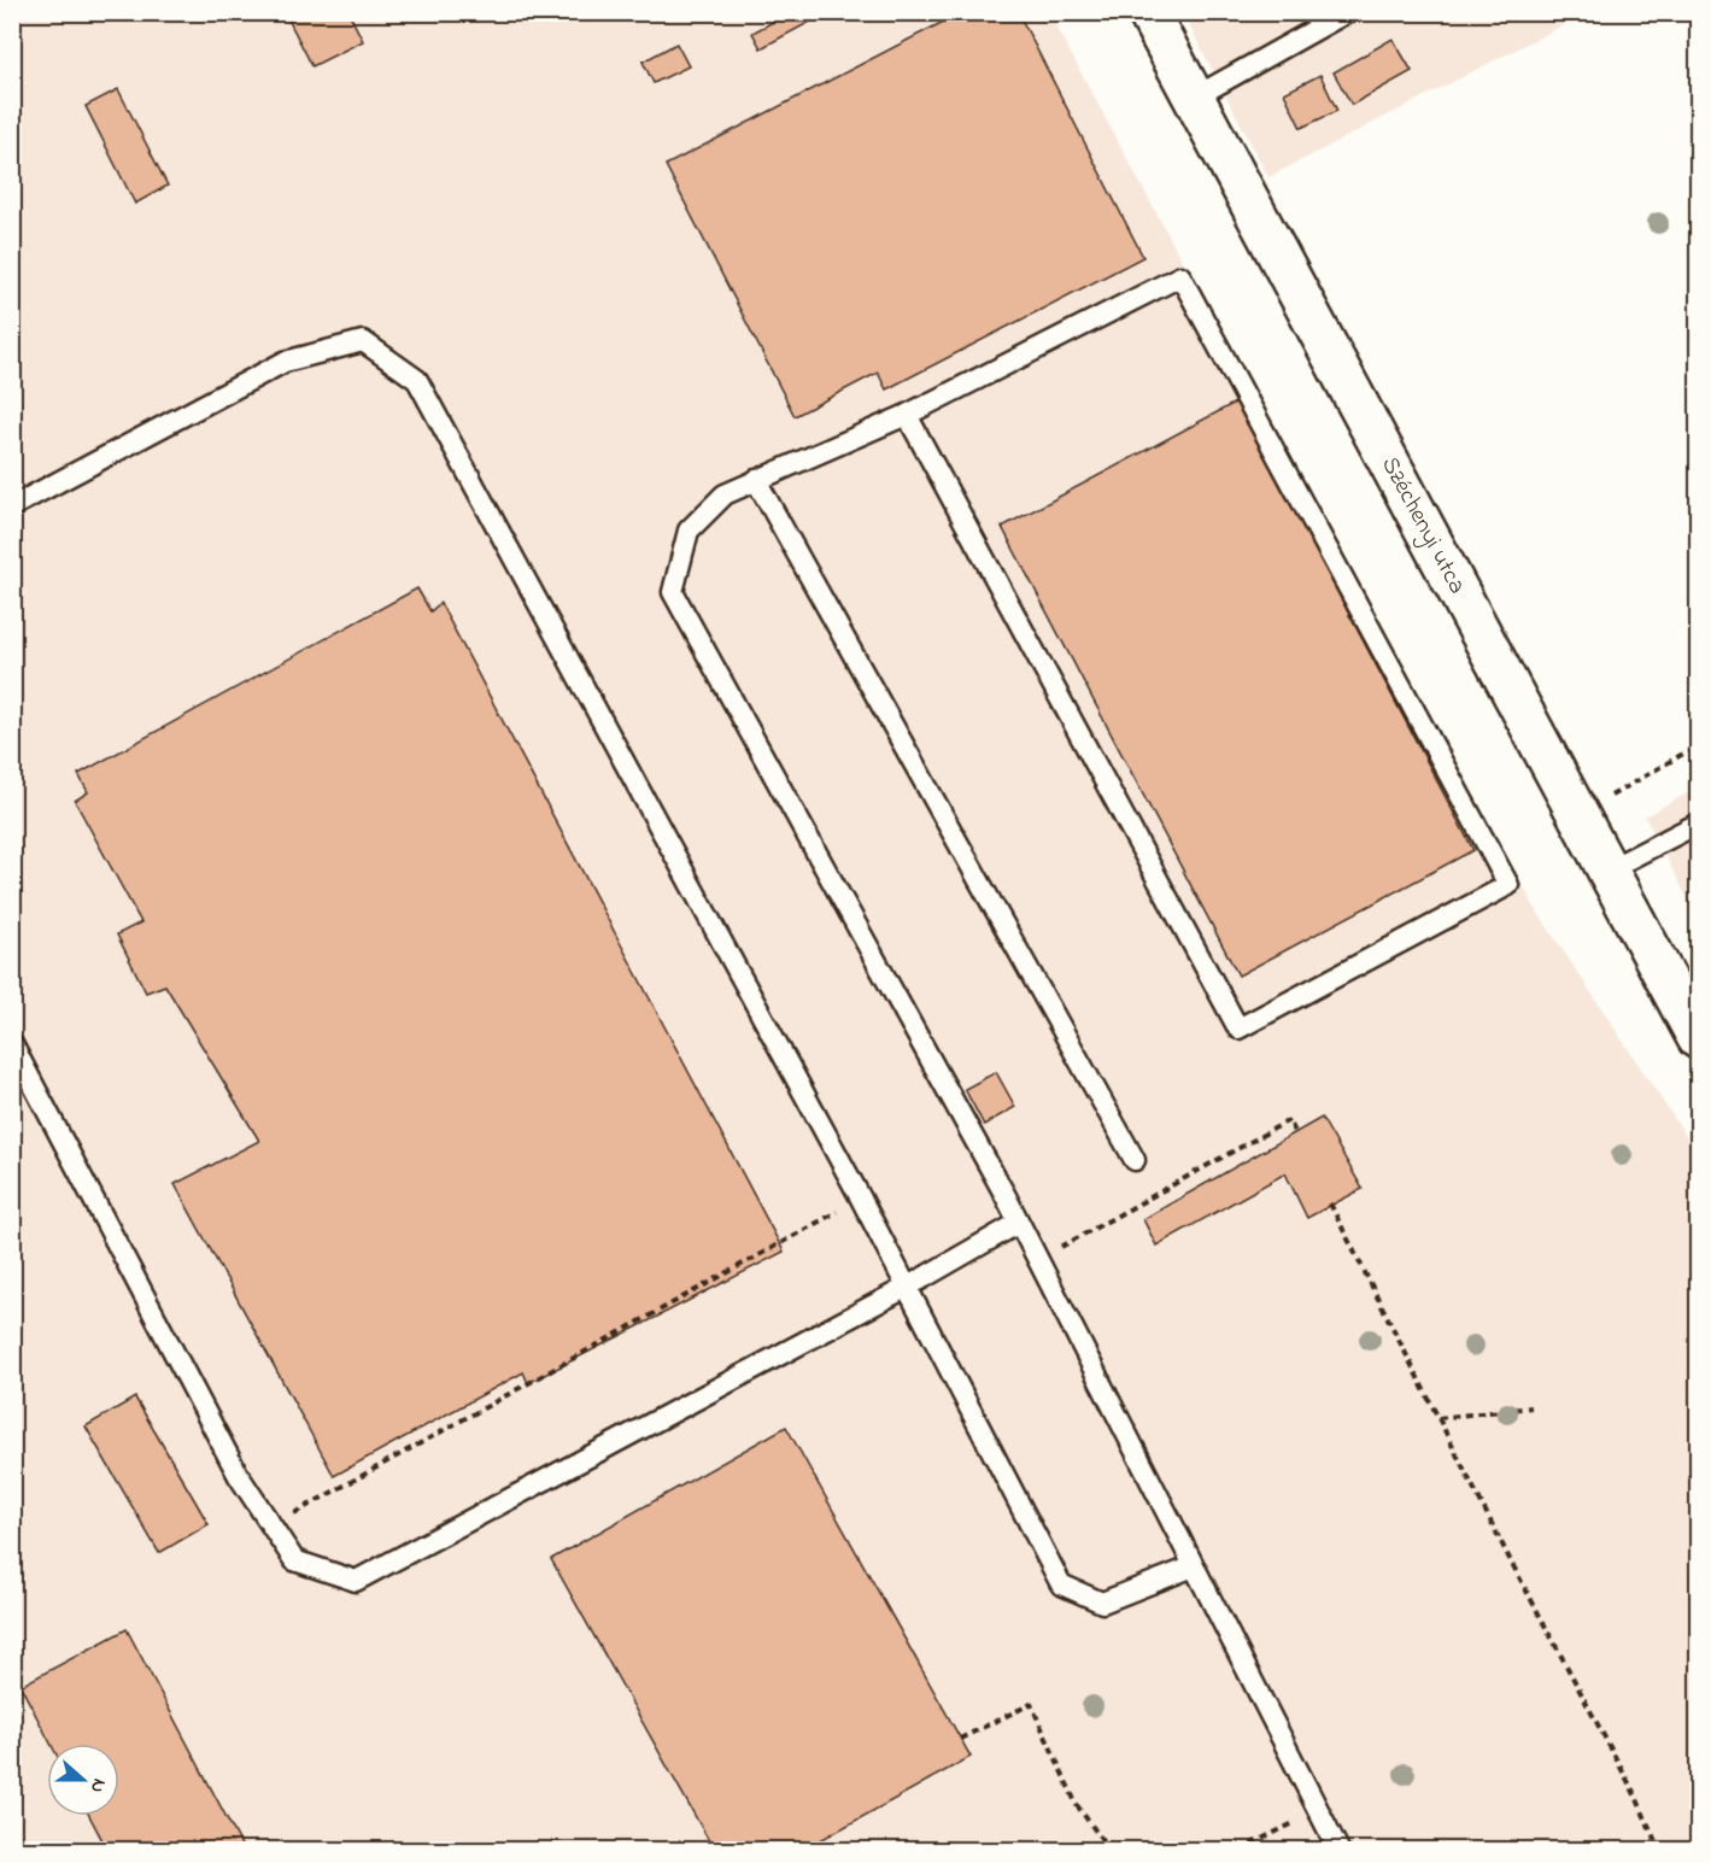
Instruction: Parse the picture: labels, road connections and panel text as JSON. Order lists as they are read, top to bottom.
{
  "streets": {
    "street": ["Széchenyi utca"]
  },
  "north": "right"
}
